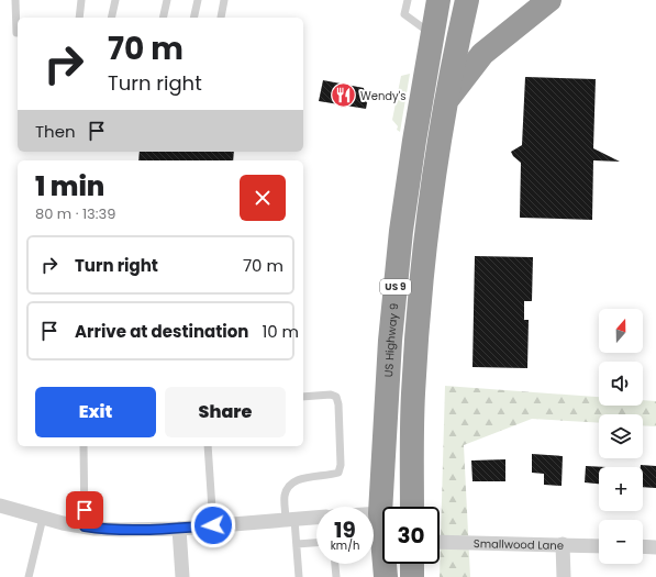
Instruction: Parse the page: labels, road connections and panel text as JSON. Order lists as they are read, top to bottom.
{
  "streets": {
    "highway": ["US 9", "US Highway 9"],
    "street": ["Smallwood Lane"]
  },
  "places": {
    "restaurant": ["Wendy's"]
  },
  "north": "top",
  "page": {
    "turn": ["70 m", "Turn right"],
    "then": "Then",
    "heading": ["1 min", "80 m · 13:39"],
    "list": [
      {
        "name": "Turn right",
        "value": "70 m"
      },
      {
        "name": "Arrive at destination",
        "value": "10 m"
      }
    ],
    "map_buttons": ["+", "−"],
    "buttons": ["Exit", "Share"],
    "speed": "19 km/h",
    "limit": "30"
  }
}
